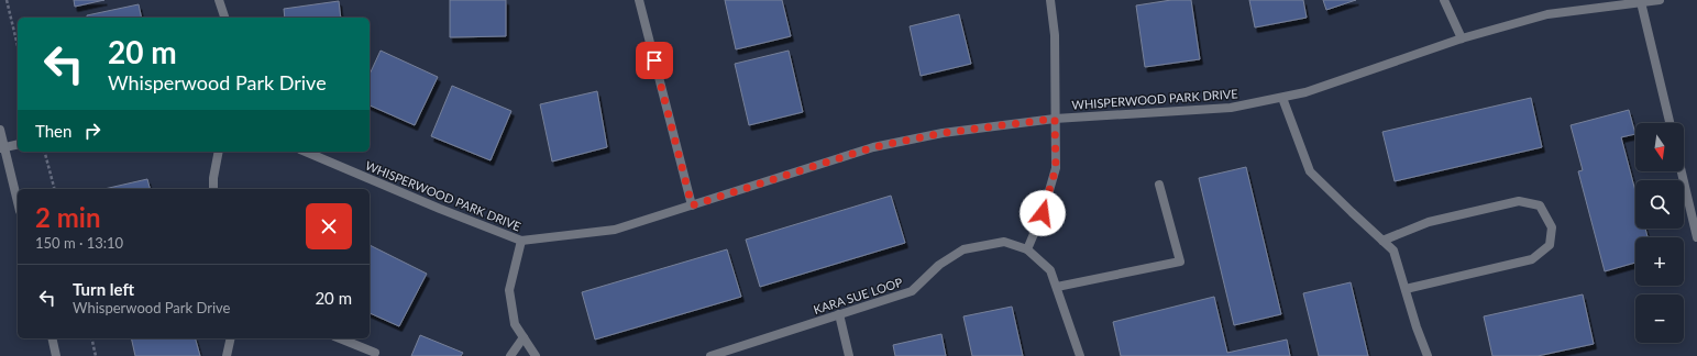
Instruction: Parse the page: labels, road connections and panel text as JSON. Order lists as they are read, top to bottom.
{
  "streets": {
    "street": ["WHISPERWOOD PARK DRIVE", "KARA SUE LOOP"]
  },
  "north": "bottom",
  "page": {
    "turn": ["20 m", "Whisperwood Park Drive"],
    "then": "Then",
    "map_buttons": ["+", "−"],
    "heading": ["2 min", "150 m · 13:10"],
    "list": [
      {
        "name": "Turn left",
        "note": "Whisperwood Park Drive",
        "value": "20 m"
      }
    ]
  }
}
